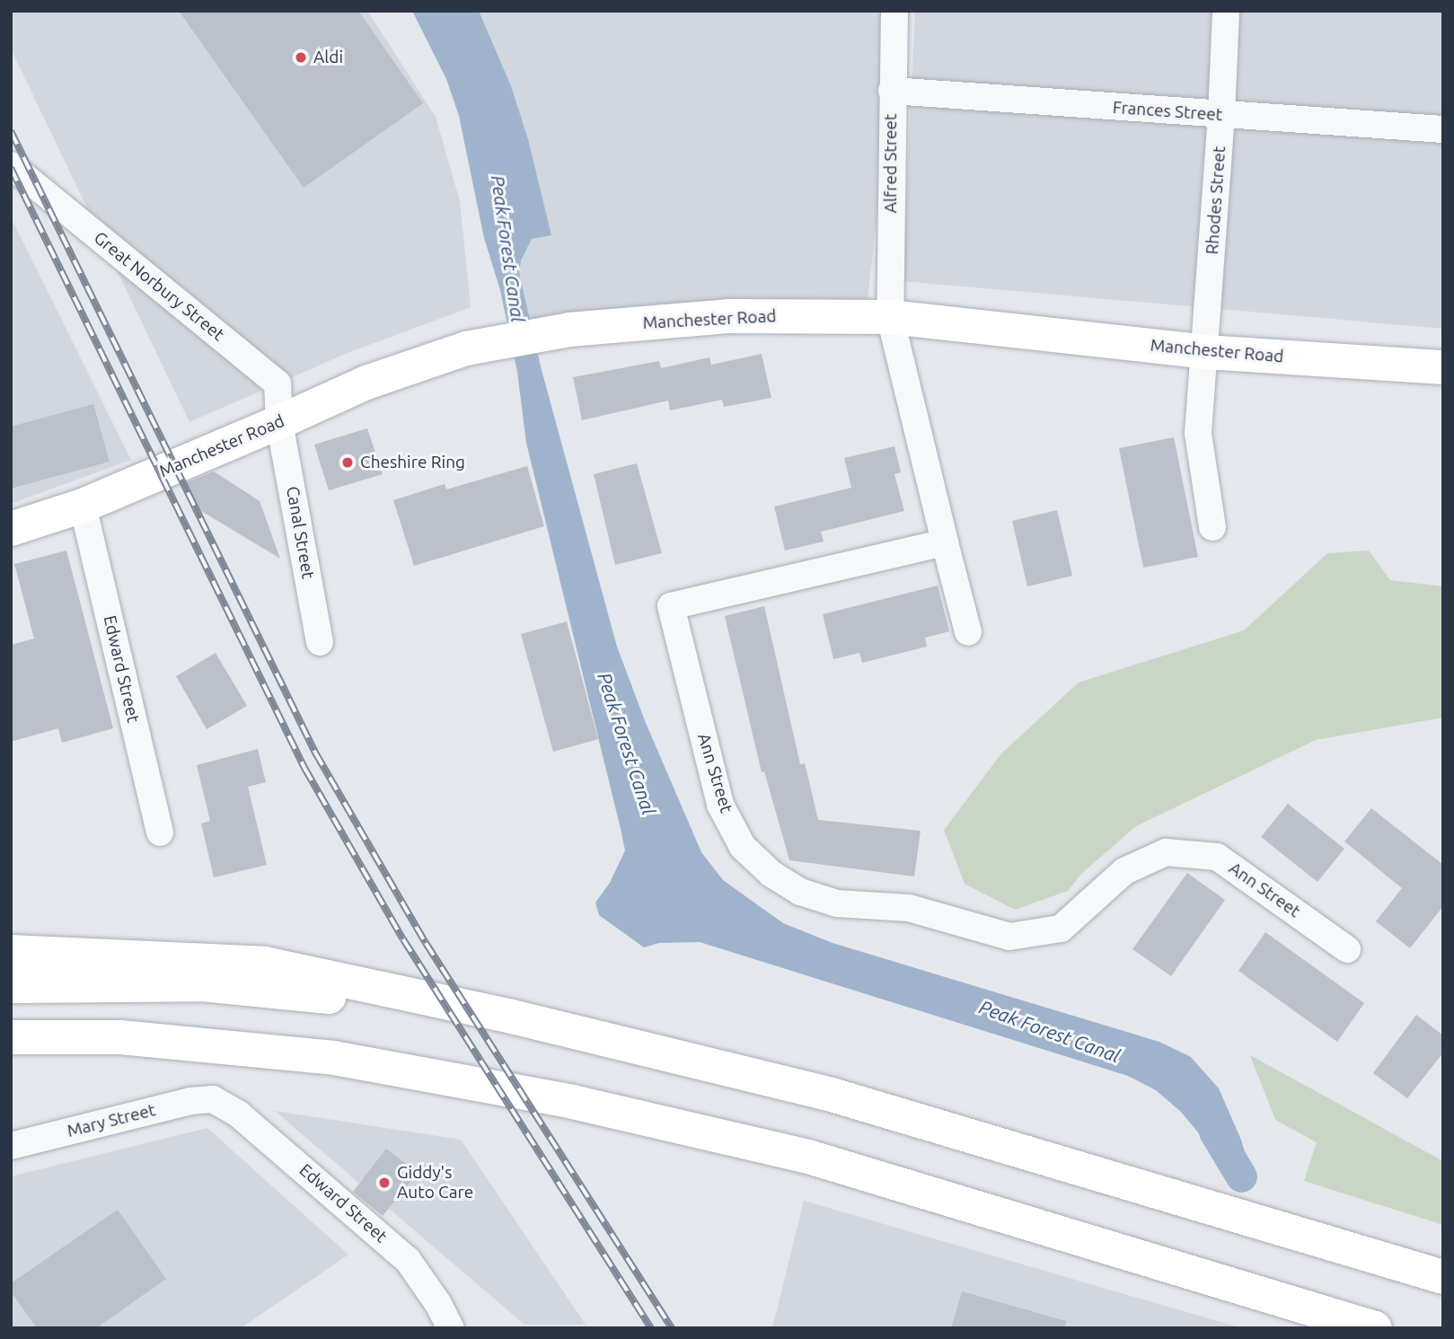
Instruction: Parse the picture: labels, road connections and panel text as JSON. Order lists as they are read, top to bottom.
{
  "streets": {
    "main road": ["Manchester Road"],
    "street": [
      "Frances Street",
      "Alfred Street",
      "Rhodes Street",
      "Great Norbury Street",
      "Canal Street",
      "Edward Street",
      "Ann Street",
      "Mary Street"
    ]
  },
  "crossings": [
    ["Frances Street", "Alfred Street"],
    ["Frances Street", "Rhodes Street"],
    ["Alfred Street", "Manchester Road"],
    ["Rhodes Street", "Manchester Road"],
    ["Great Norbury Street", "Manchester Road"],
    ["Great Norbury Street", "Canal Street"],
    ["Manchester Road", "Canal Street"],
    ["Manchester Road", "Edward Street"],
    ["Edward Street", "Mary Street"]
  ],
  "water": ["Peak Forest Canal"],
  "places": ["Aldi", "Cheshire Ring", "Giddy's Auto Care"]
}
